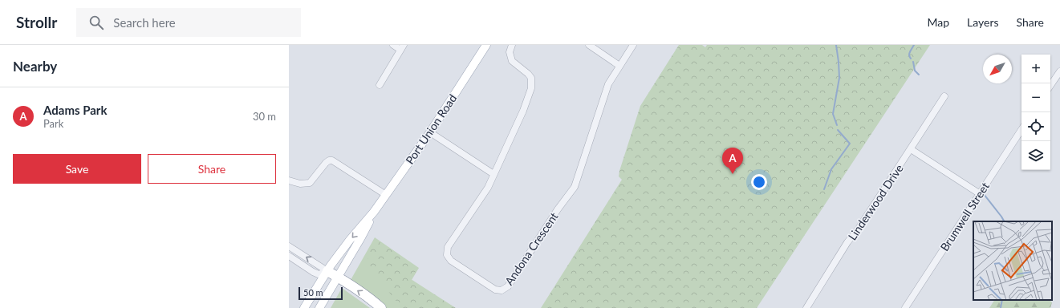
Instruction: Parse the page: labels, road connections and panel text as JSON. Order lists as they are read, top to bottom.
{
  "streets": {
    "main road": ["Port Union Road"],
    "street": ["Linderwood Drive", "Brumwell Street", "Andona Crescent"]
  },
  "scale_bar": "50 m",
  "north": "bottom left",
  "page": {
    "header": "Strollr",
    "search": "Search here",
    "nav": ["Map", "Layers", "Share"],
    "heading": "Nearby",
    "map_buttons": ["+", "−"],
    "list": [
      {
        "mark": "A",
        "name": "Adams Park",
        "note": "Park",
        "value": "30 m"
      }
    ],
    "buttons": ["Save", "Share"],
    "pins": "A",
    "scale": "50 m"
  }
}
